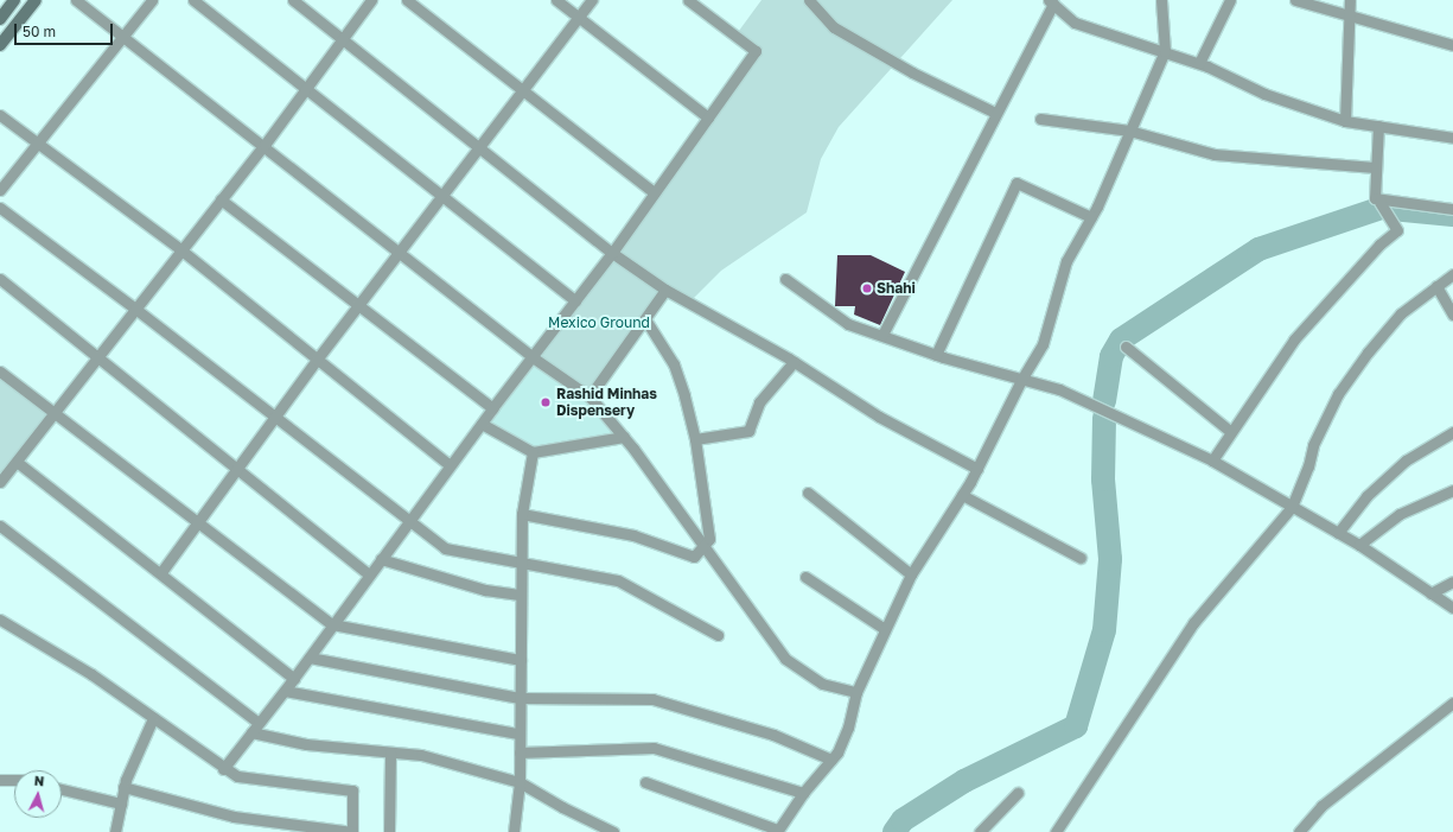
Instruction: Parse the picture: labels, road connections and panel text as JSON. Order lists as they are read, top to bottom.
{
  "parks": ["Mexico Ground"],
  "places": ["Shahi", "Rashid Minhas Dispensery"],
  "scale_bar": "50 m",
  "north": "top"
}
